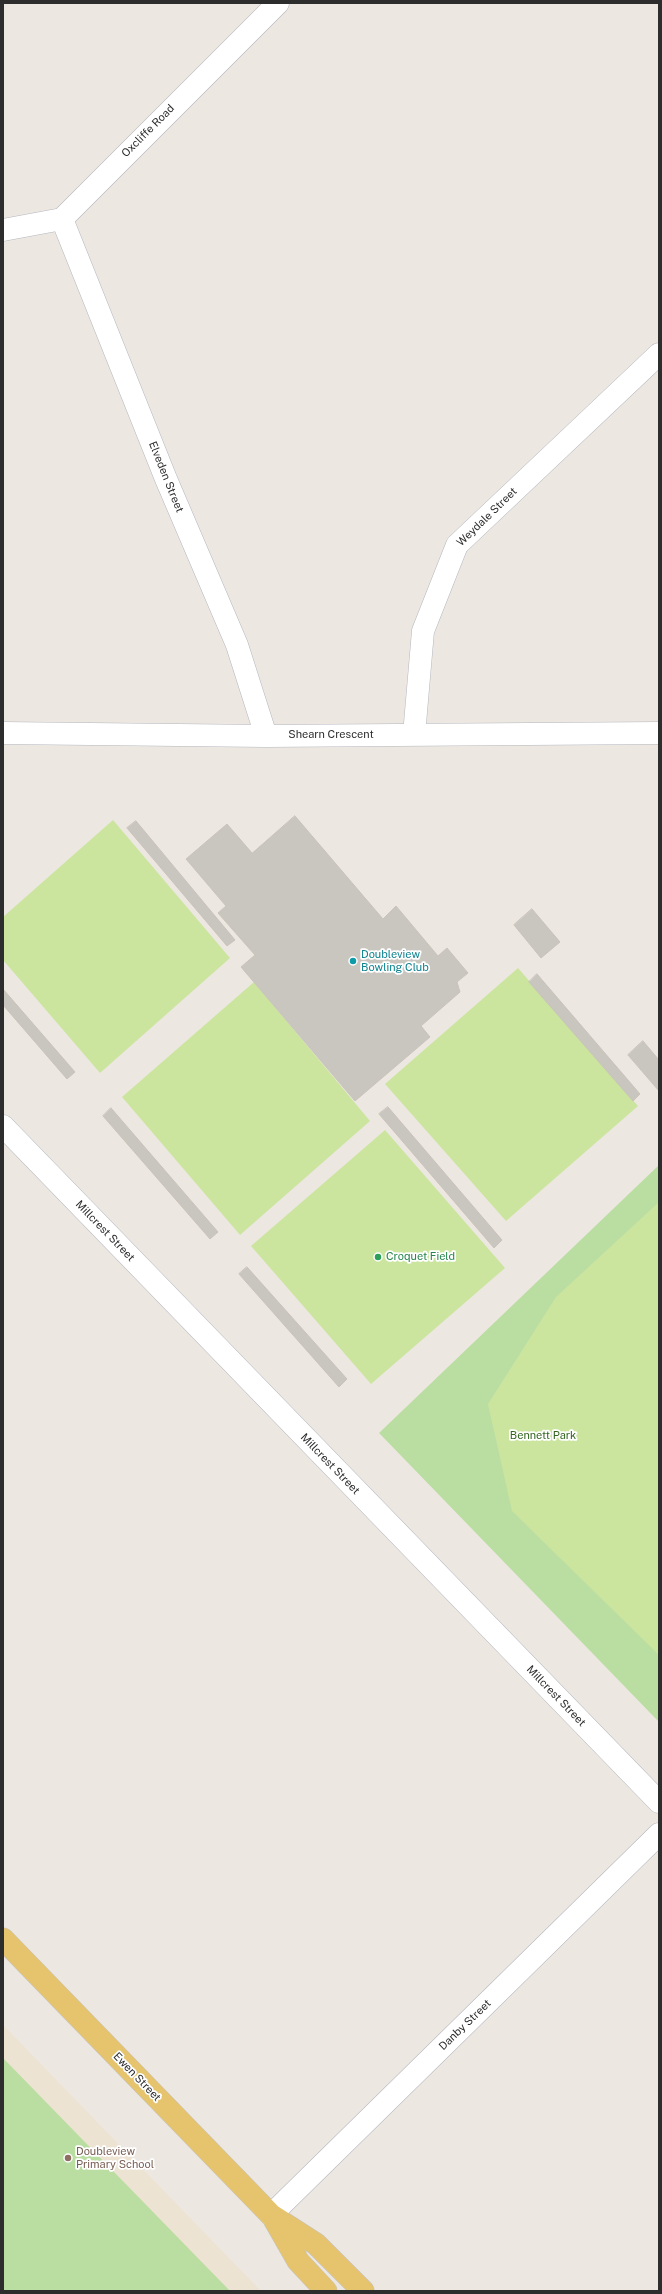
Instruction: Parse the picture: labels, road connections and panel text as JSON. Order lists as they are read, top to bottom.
{
  "streets": {
    "main road": ["Ewen Street"],
    "street": [
      "Oxcliffe Road",
      "Elveden Street",
      "Weydale Street",
      "Shearn Crescent",
      "Millcrest Street",
      "Danby Street"
    ]
  },
  "crossings": [
    ["Oxcliffe Road", "Elveden Street"],
    ["Elveden Street", "Shearn Crescent"],
    ["Weydale Street", "Shearn Crescent"],
    ["Danby Street", "Ewen Street"]
  ],
  "parks": ["Bennett Park"],
  "places": ["Doubleview Bowling Club", "Croquet Field", "Doubleview Primary School"]
}
